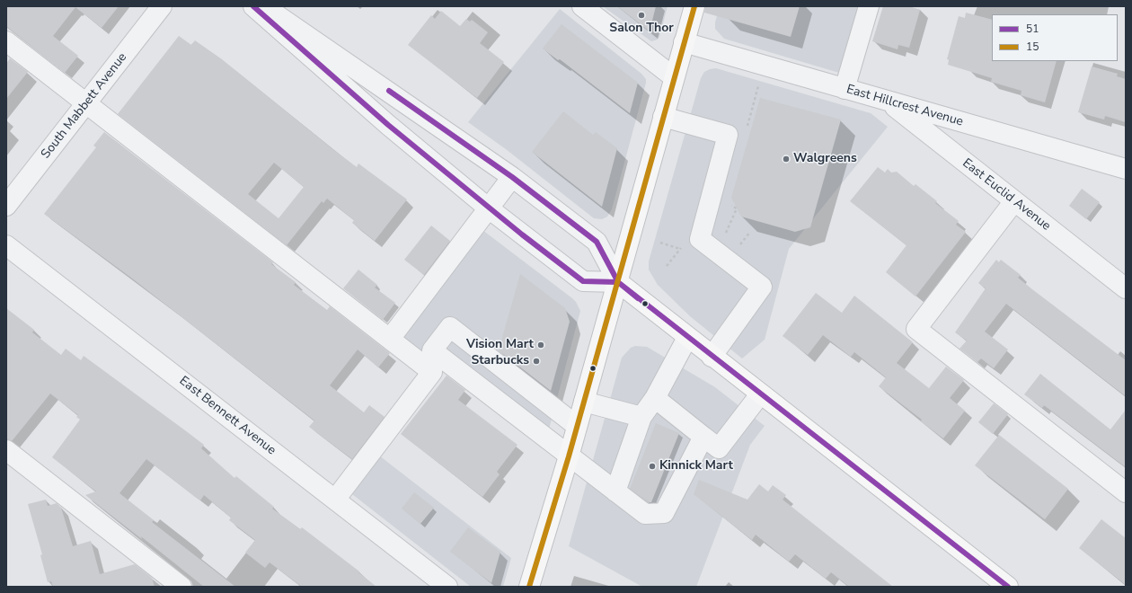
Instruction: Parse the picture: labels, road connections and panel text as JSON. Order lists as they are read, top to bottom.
{
  "streets": {
    "street": [
      "South Mabbett Avenue",
      "East Hillcrest Avenue",
      "East Euclid Avenue",
      "East Bennett Avenue"
    ]
  },
  "crossings": [
    ["East Hillcrest Avenue", "East Euclid Avenue"]
  ],
  "places": [
    "Salon Thor",
    "Walgreens",
    "Vision Mart",
    "Starbucks",
    "Kinnick Mart"
  ],
  "lines": ["transit line 51", "transit line 15"],
  "legend": ["51", "15"]
}
